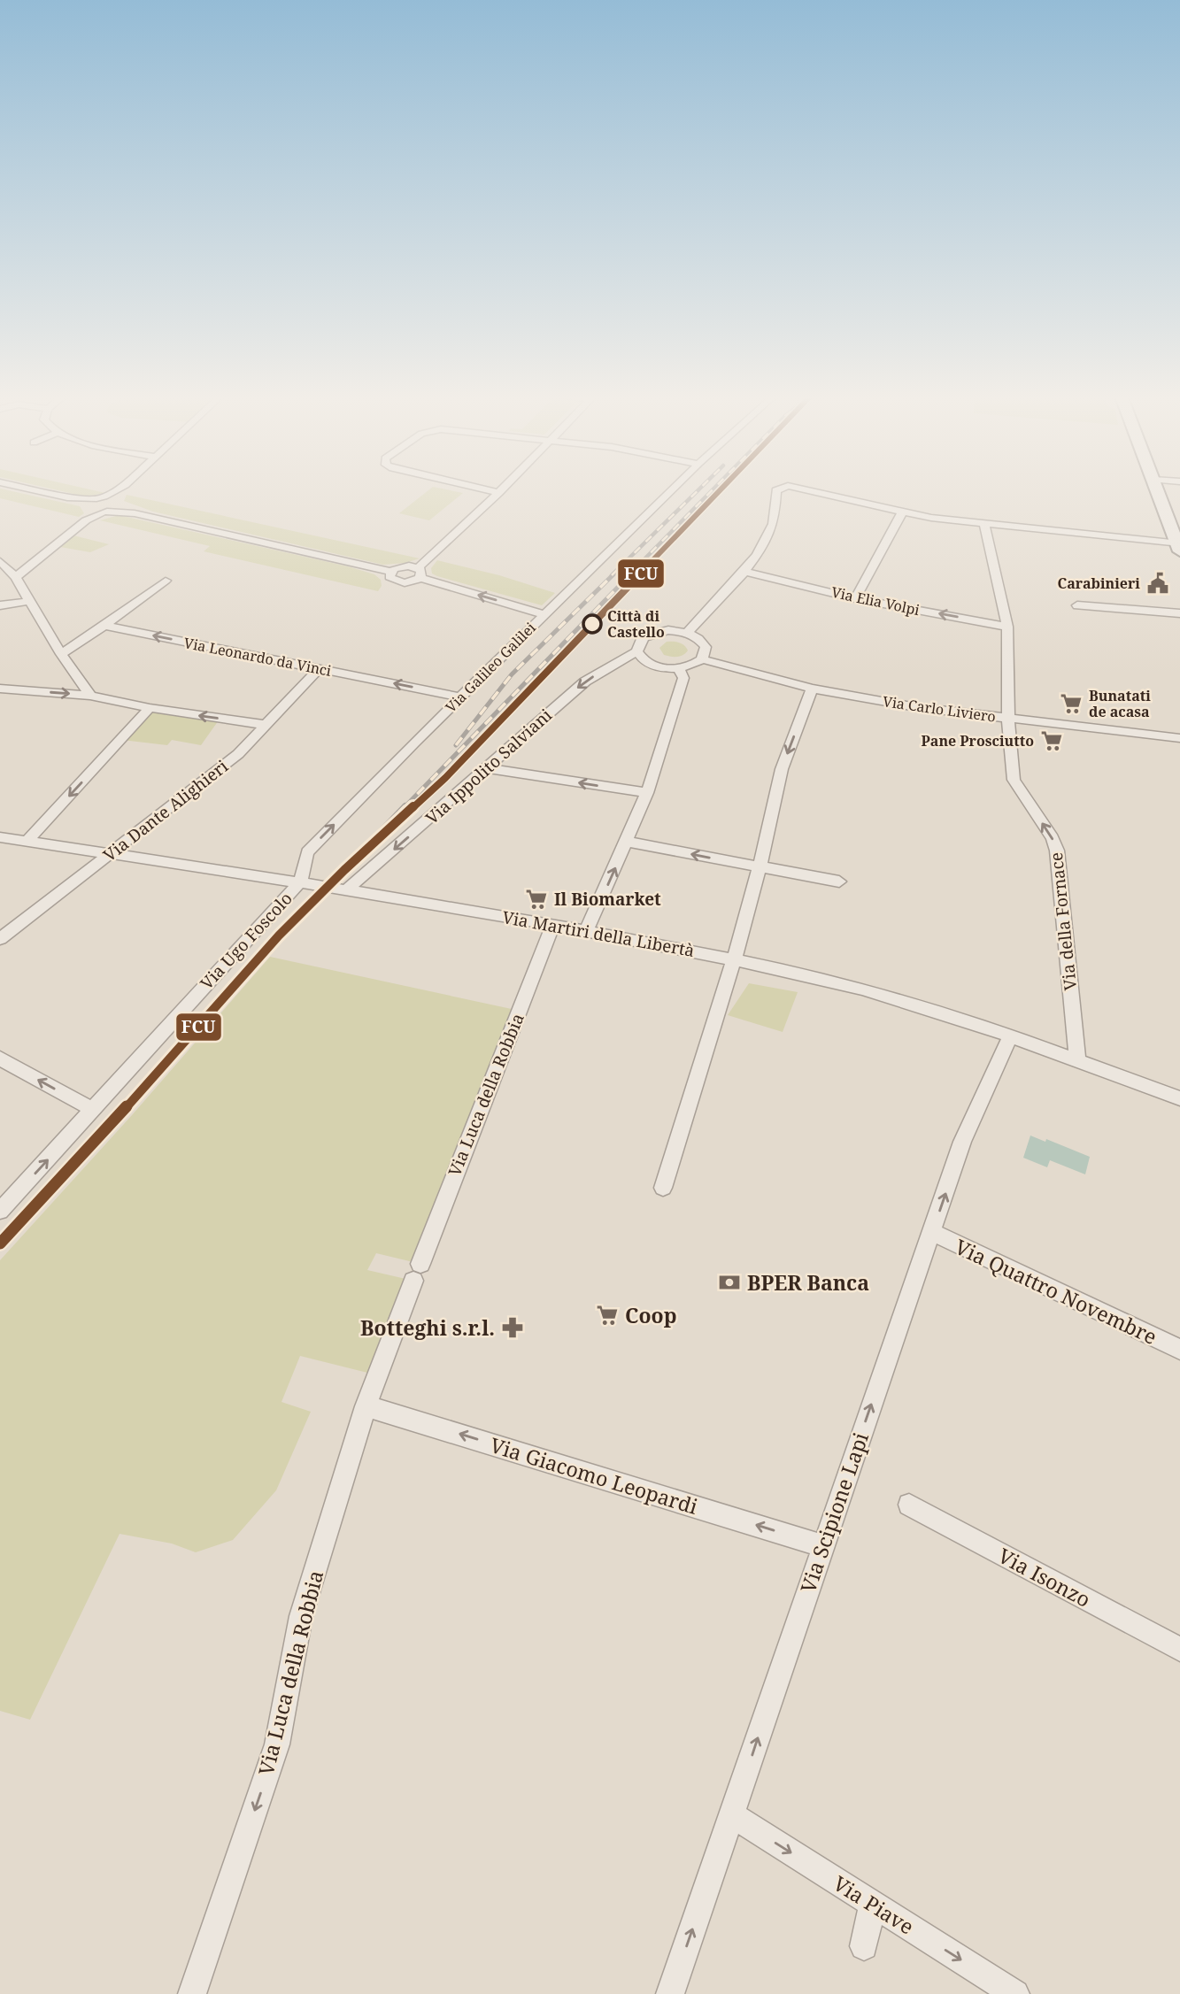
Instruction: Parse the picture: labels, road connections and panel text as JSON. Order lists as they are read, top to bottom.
{
  "streets": {
    "street": [
      "Via Elia Volpi",
      "Via Leonardo da Vinci",
      "Via Galileo Galilei",
      "Via Carlo Liviero",
      "Via Ippolito Salviani",
      "Via Dante Alighieri",
      "Via della Fornace",
      "Via Martiri della Libertà",
      "Via Ugo Foscolo",
      "Via Luca della Robbia",
      "Via Quattro Novembre",
      "Via Giacomo Leopardi",
      "Via Scipione Lapi",
      "Via Isonzo",
      "Via Piave"
    ]
  },
  "crossings": [
    ["Via Elia Volpi", "Via della Fornace"],
    ["Via Leonardo da Vinci", "Via Galileo Galilei"],
    ["Via Leonardo da Vinci", "Via Dante Alighieri"],
    ["Via Galileo Galilei", "Via Martiri della Libertà"],
    ["Via Galileo Galilei", "Via Ugo Foscolo"],
    ["Via Carlo Liviero", "Via della Fornace"],
    ["Via Ippolito Salviani", "Via Martiri della Libertà"],
    ["Via Dante Alighieri", "Via Martiri della Libertà"],
    ["Via della Fornace", "Via Martiri della Libertà"],
    ["Via Martiri della Libertà", "Via Ugo Foscolo"],
    ["Via Martiri della Libertà", "Via Luca della Robbia"],
    ["Via Martiri della Libertà", "Via Scipione Lapi"],
    ["Via Luca della Robbia", "Via Giacomo Leopardi"],
    ["Via Quattro Novembre", "Via Scipione Lapi"],
    ["Via Giacomo Leopardi", "Via Scipione Lapi"],
    ["Via Scipione Lapi", "Via Piave"]
  ],
  "one_way": [
    "Via Galileo Galilei",
    "Via Ippolito Salviani",
    "Via della Fornace",
    "Via Luca della Robbia",
    "Via Giacomo Leopardi",
    "Via Scipione Lapi",
    "Via Piave"
  ],
  "places": {
    "public building": ["Carabinieri"],
    "other": ["Città di Castello"],
    "supermarket": [
      "Bunatati de acasa",
      "Pane Prosciutto",
      "Il Biomarket",
      "Coop"
    ],
    "bank": ["BPER Banca"],
    "pharmacy": ["Botteghi s.r.l."]
  },
  "lines": ["transit line FCU"]
}
